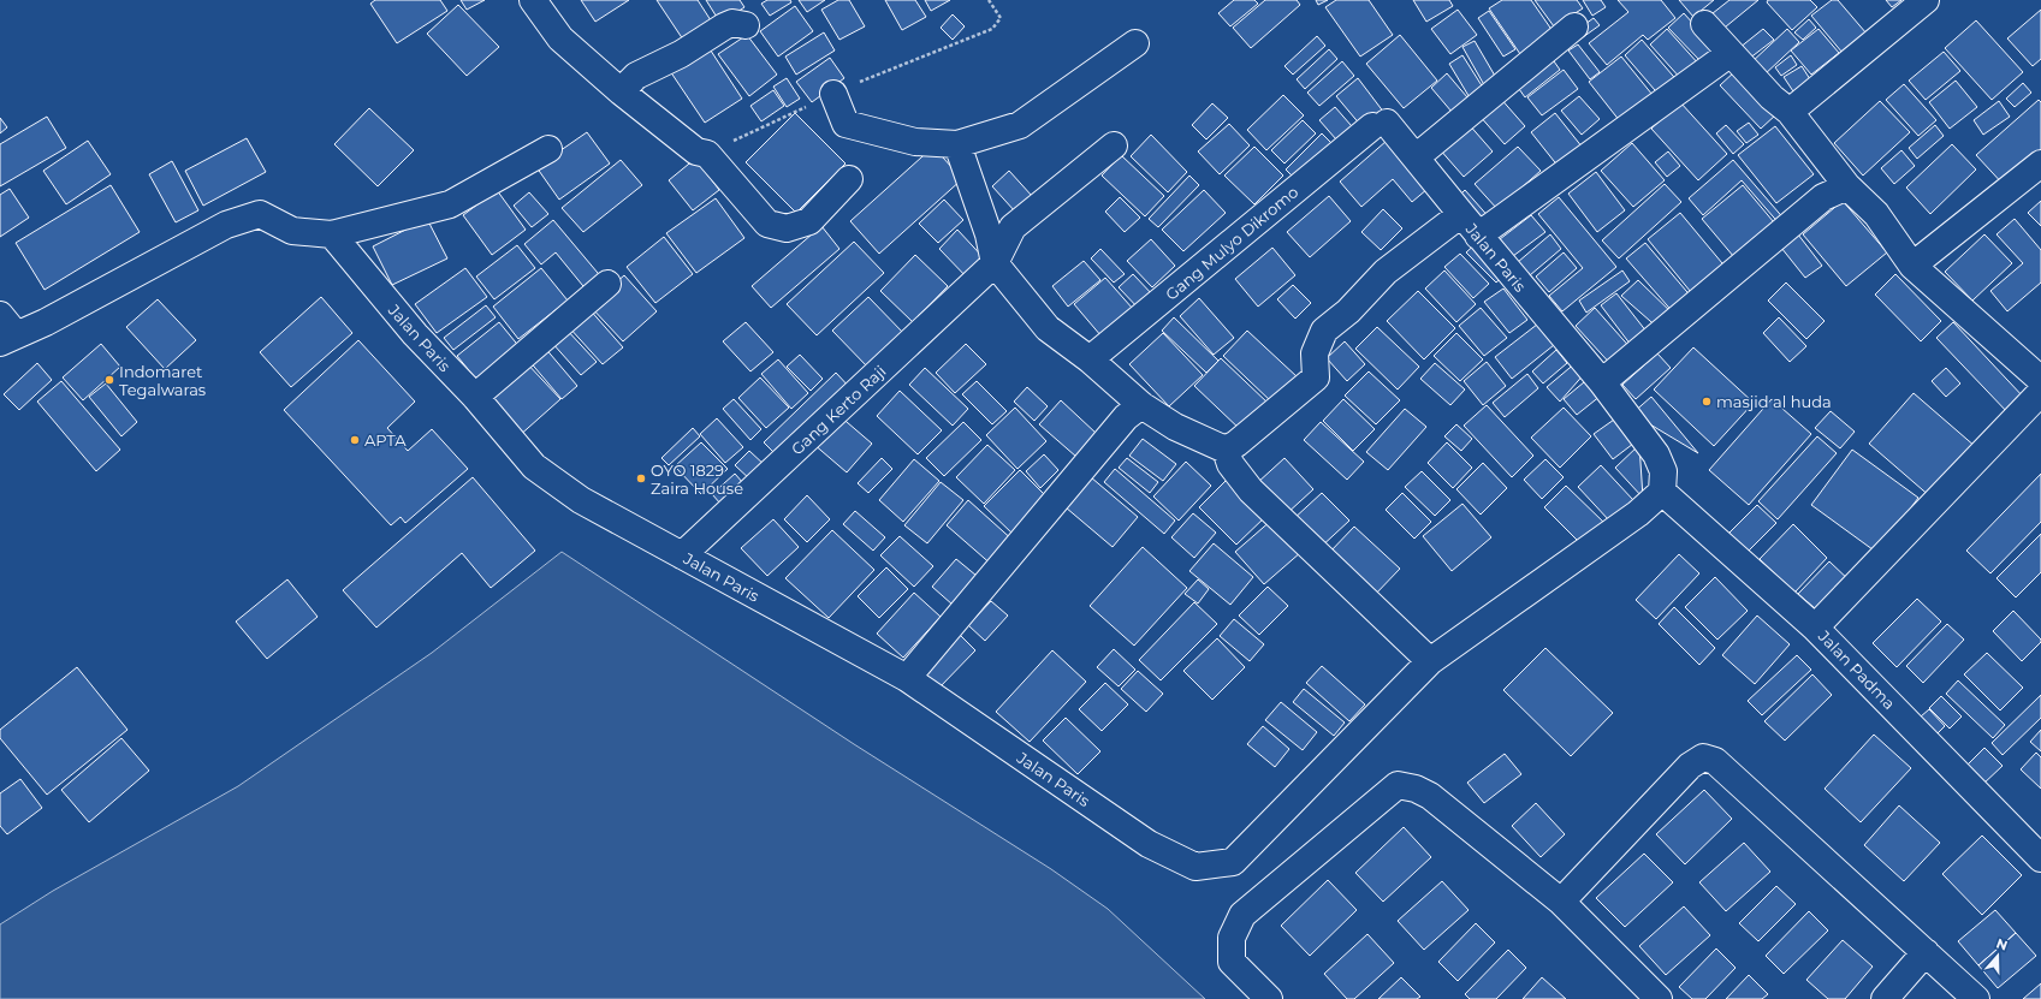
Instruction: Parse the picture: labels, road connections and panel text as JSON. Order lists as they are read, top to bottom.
{
  "streets": {
    "street": [
      "Gang Mulyo Dikromo",
      "Jalan Paris",
      "Gang Kerto Raji",
      "Jalan Padma"
    ]
  },
  "crossings": [
    ["Jalan Paris", "Gang Kerto Raji"],
    ["Jalan Paris", "Jalan Padma"]
  ],
  "places": [
    "Indomaret Tegalwaras",
    "masjid al huda",
    "APTA",
    "OYO 1829 Zaira House"
  ],
  "north": "top"
}
